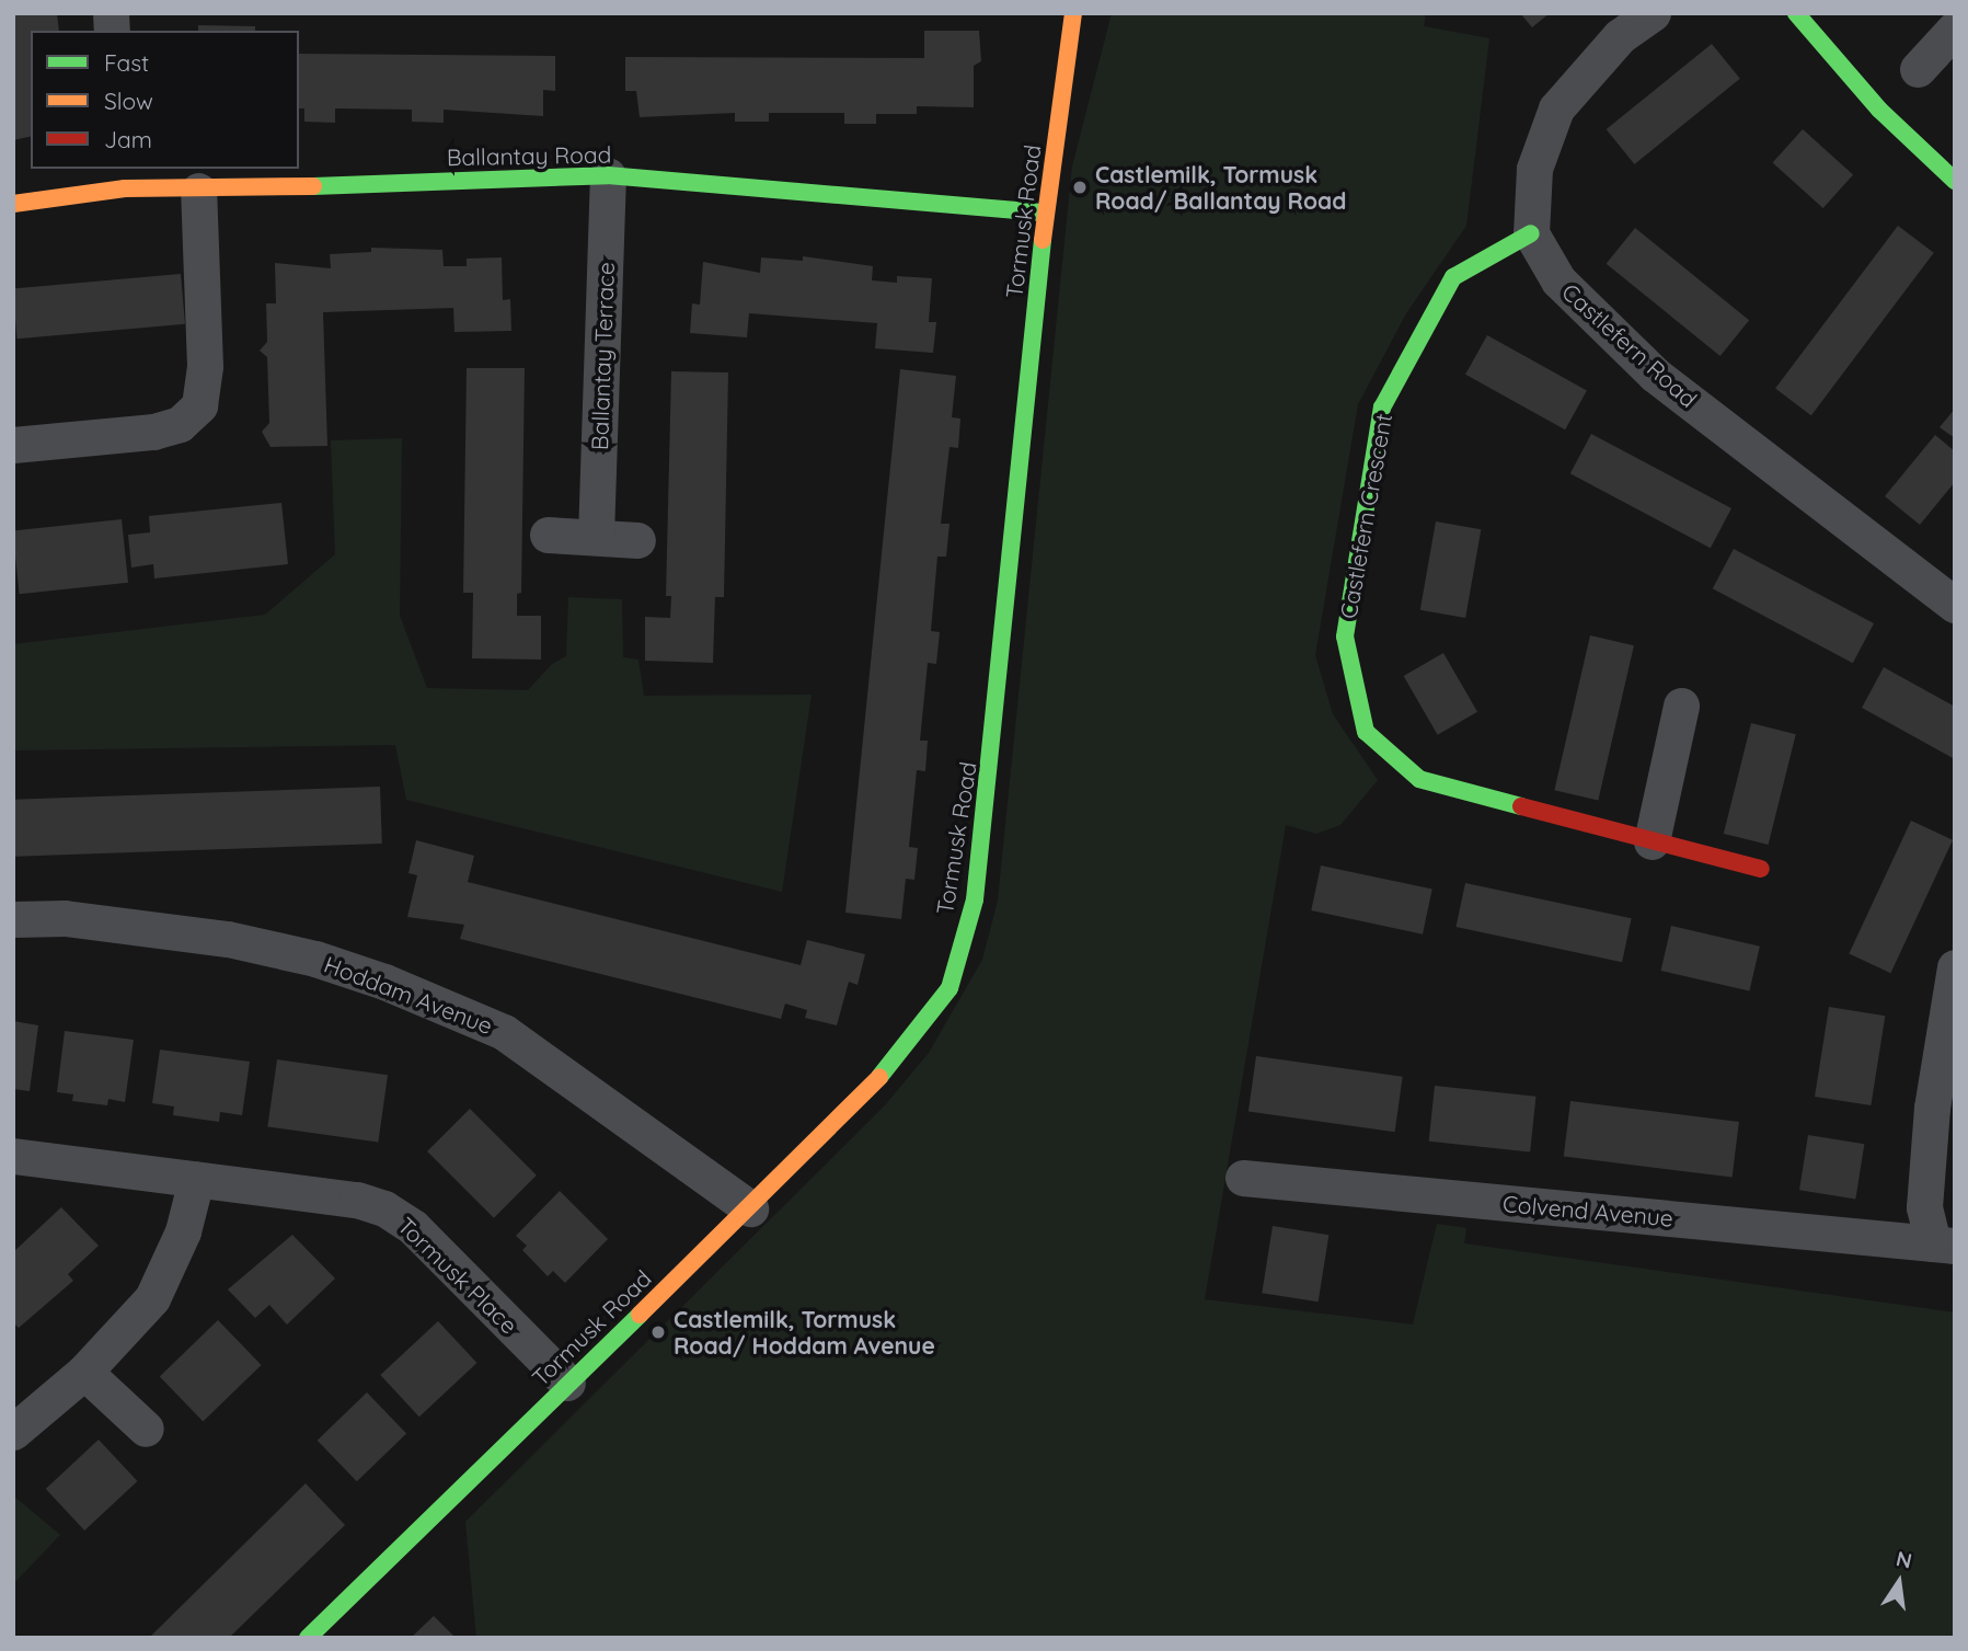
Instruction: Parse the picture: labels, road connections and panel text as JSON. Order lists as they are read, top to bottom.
{
  "streets": {
    "street": [
      "Ballantay Road",
      "Tormusk Road",
      "Castlefern Road",
      "Ballantay Terrace",
      "Castlefern Crescent",
      "Hoddam Avenue",
      "Colvend Avenue",
      "Tormusk Place"
    ]
  },
  "crossings": [
    ["Ballantay Road", "Tormusk Road"],
    ["Ballantay Road", "Ballantay Terrace"],
    ["Tormusk Road", "Hoddam Avenue"],
    ["Tormusk Road", "Tormusk Place"],
    ["Castlefern Road", "Castlefern Crescent"]
  ],
  "places": ["Castlemilk, Tormusk Road/ Ballantay Road", "Castlemilk, Tormusk Road/ Hoddam Avenue"],
  "legend": ["Fast", "Slow", "Jam"],
  "north": "top"
}
